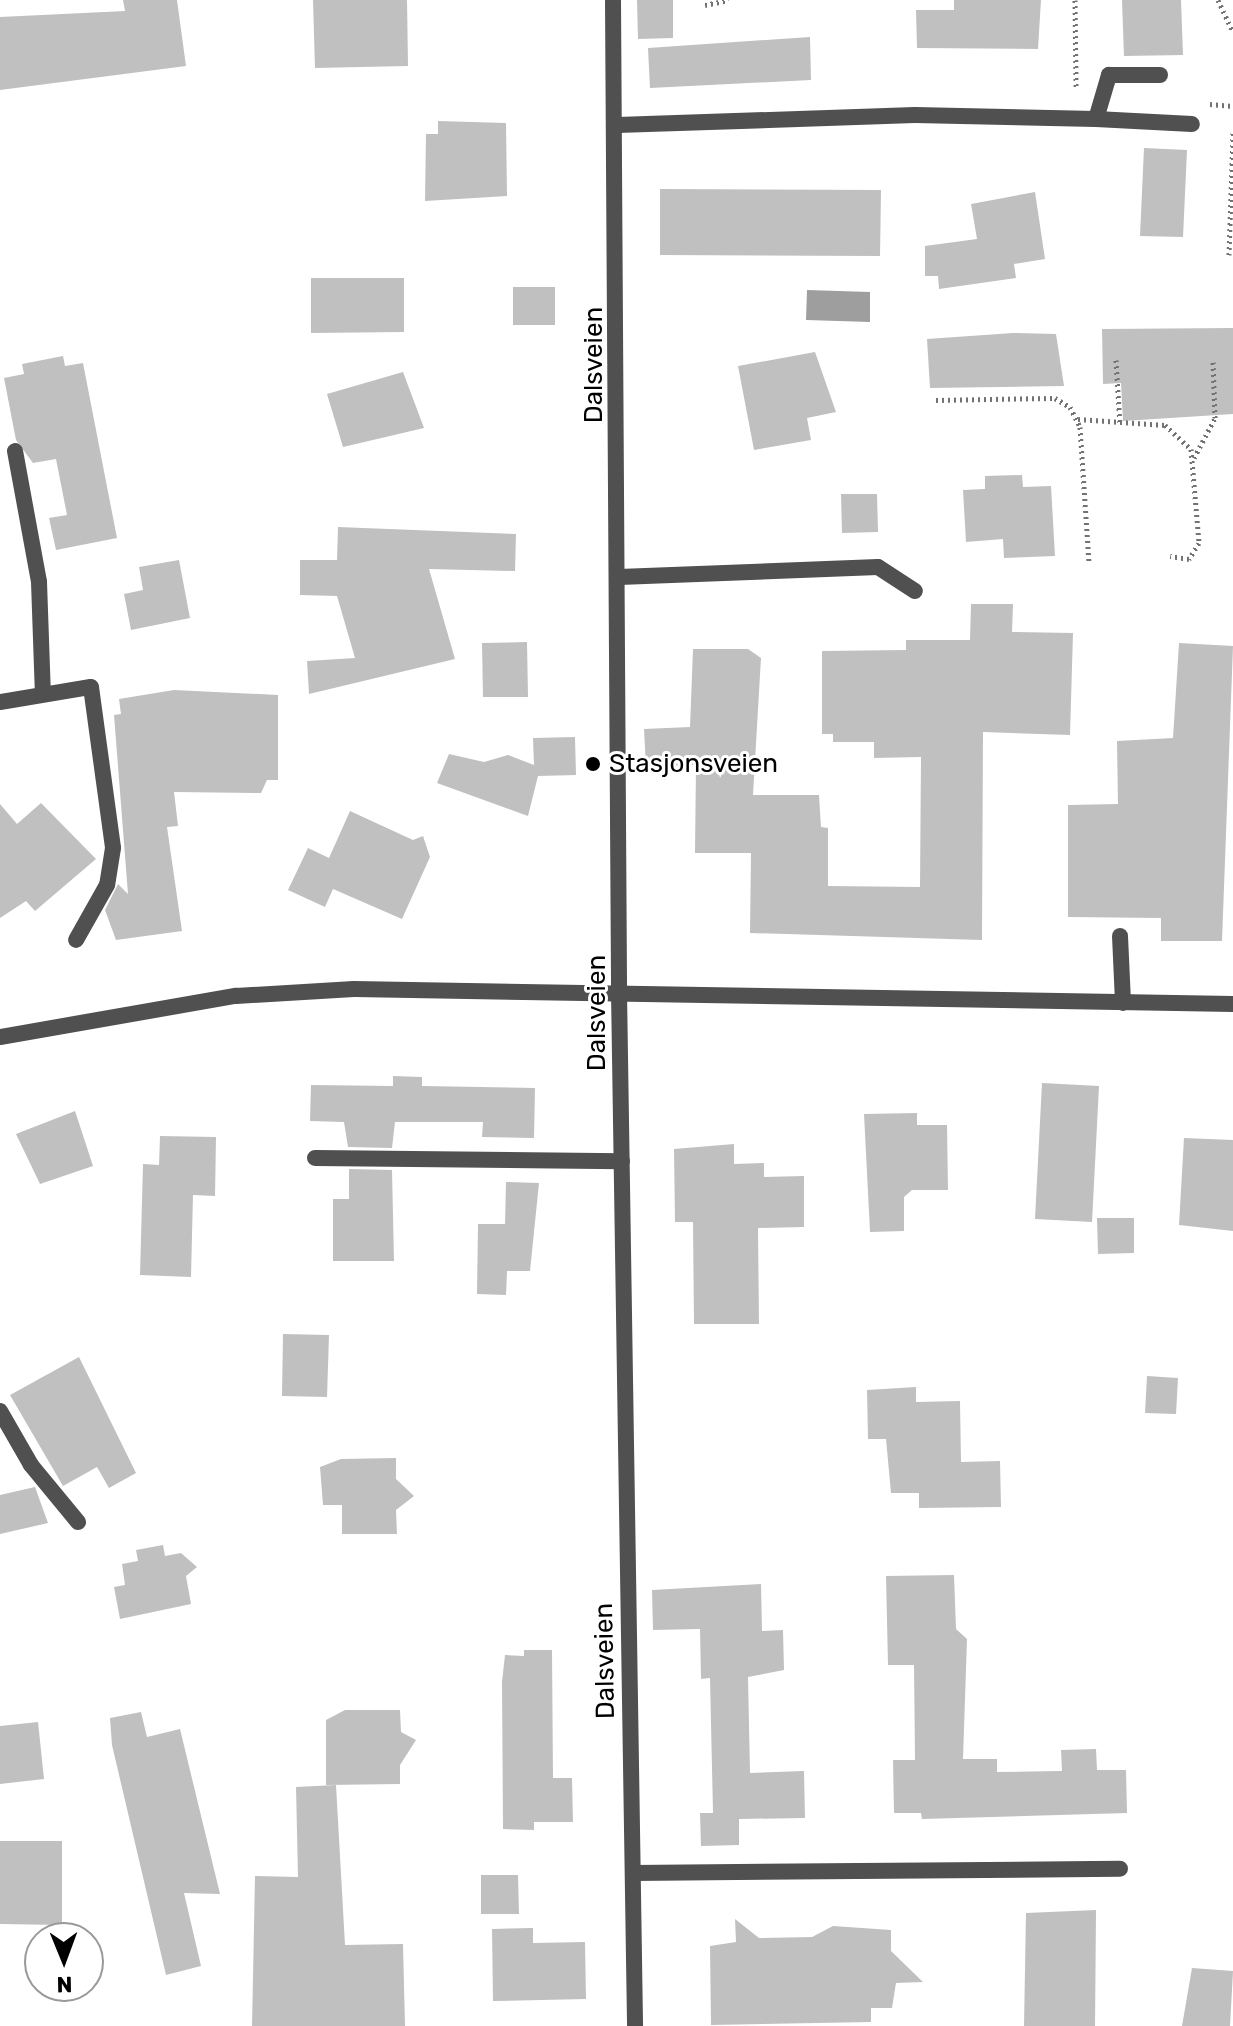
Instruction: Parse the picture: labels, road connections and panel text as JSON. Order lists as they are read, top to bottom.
{
  "streets": {
    "street": ["Dalsveien"]
  },
  "places": ["Stasjonsveien"],
  "north": "bottom"
}
